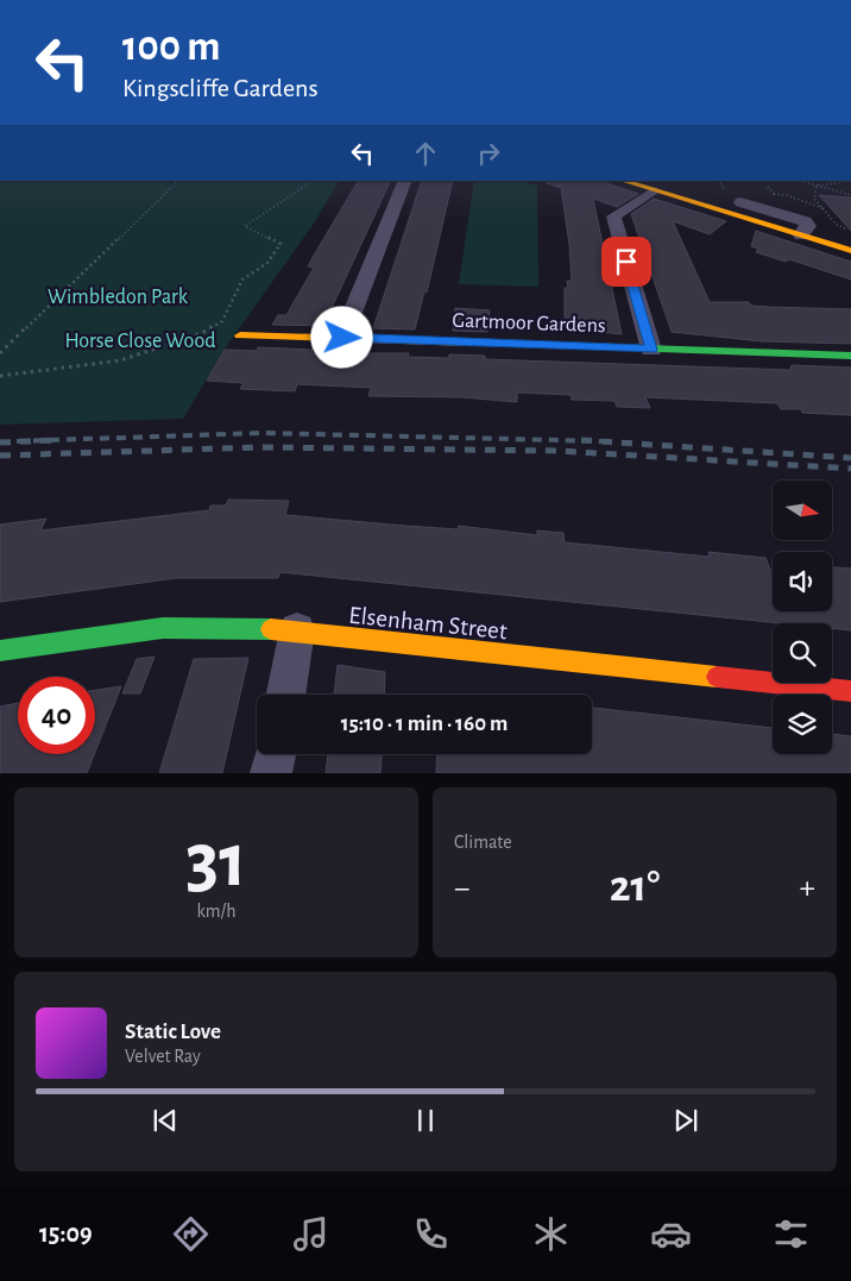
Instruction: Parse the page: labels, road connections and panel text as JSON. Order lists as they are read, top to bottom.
{
  "streets": {
    "street": ["Gartmoor Gardens", "Elsenham Street"]
  },
  "parks": ["Wimbledon Park", "Horse Close Wood"],
  "north": "right",
  "page": {
    "turn": ["100 m", "Kingscliffe Gardens"],
    "limit": "40",
    "trip": "15:10 · 1 min · 160 m",
    "tile": [
      ["31", "km/h"],
      "Climate"
    ],
    "heat": ["−", "21°", "+"],
    "song": ["Static Love", "Velvet Ray"],
    "tabs": "15:09"
  }
}
